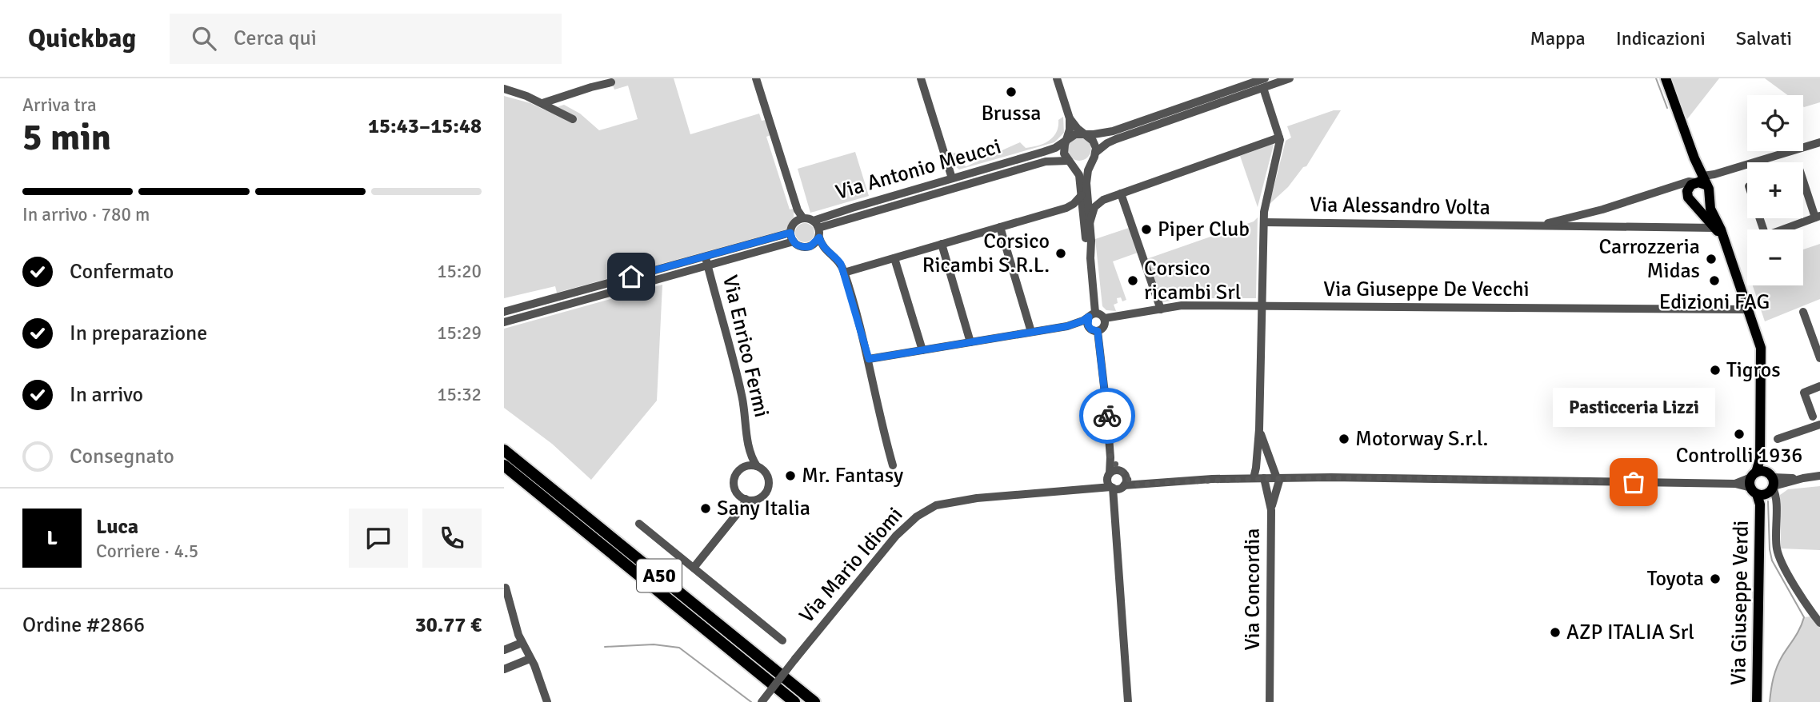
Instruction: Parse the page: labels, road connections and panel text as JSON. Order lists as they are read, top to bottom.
{
  "streets": {
    "highway": ["A50"],
    "main road": ["Via Giuseppe Verdi"],
    "street": [
      "Via Antonio Meucci",
      "Via Alessandro Volta",
      "Via Giuseppe De Vecchi",
      "Via Enrico Fermi",
      "Via Mario Idiomi",
      "Via Concordia"
    ]
  },
  "crossings": [
    ["Via Giuseppe De Vecchi", "Via Giuseppe Verdi"]
  ],
  "places": [
    "Brussa",
    "Piper Club",
    "Corsico Ricambi S.R.L.",
    "Carrozzeria Midas",
    "Corsico ricambi Srl",
    "Edizioni FAG",
    "Tigros",
    "Controlli 1936",
    "Motorway S.r.l.",
    "Mr. Fantasy",
    "Pasticceria Lizzi",
    "Sany Italia",
    "Toyota",
    "AZP ITALIA Srl"
  ],
  "page": {
    "header": "Quickbag",
    "search": "Cerca qui",
    "nav": ["Mappa", "Indicazioni", "Salvati"],
    "heading": ["5 min", "Arriva tra", "15:43–15:48"],
    "panel": [
      "Luca",
      "Corriere · 4.5",
      "Ordine #2866",
      "30.77 €"
    ],
    "map_buttons": ["+", "−"],
    "bar": "In arrivo · 780 m",
    "list": [
      ["Confermato", "15:20"],
      ["In preparazione", "15:29"],
      ["In arrivo", "15:32"],
      "Consegnato"
    ],
    "bubble": "Pasticceria Lizzi",
    "round": "L"
  }
}
